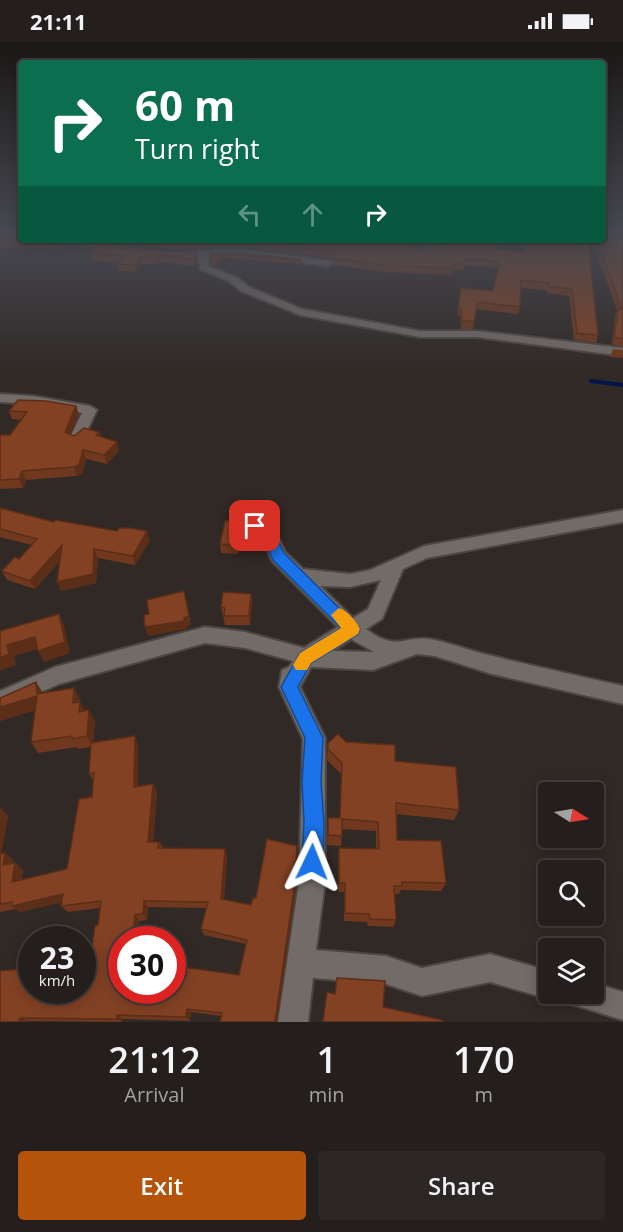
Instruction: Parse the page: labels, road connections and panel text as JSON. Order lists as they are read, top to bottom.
{
  "north": "right",
  "page": {
    "status": "21:11",
    "turn": ["60 m", "Turn right"],
    "speed": "23 km/h",
    "limit": "30",
    "eta": [
      "21:12",
      "Arrival",
      "1",
      "min",
      "170",
      "m"
    ],
    "buttons": ["Exit", "Share"]
  }
}
